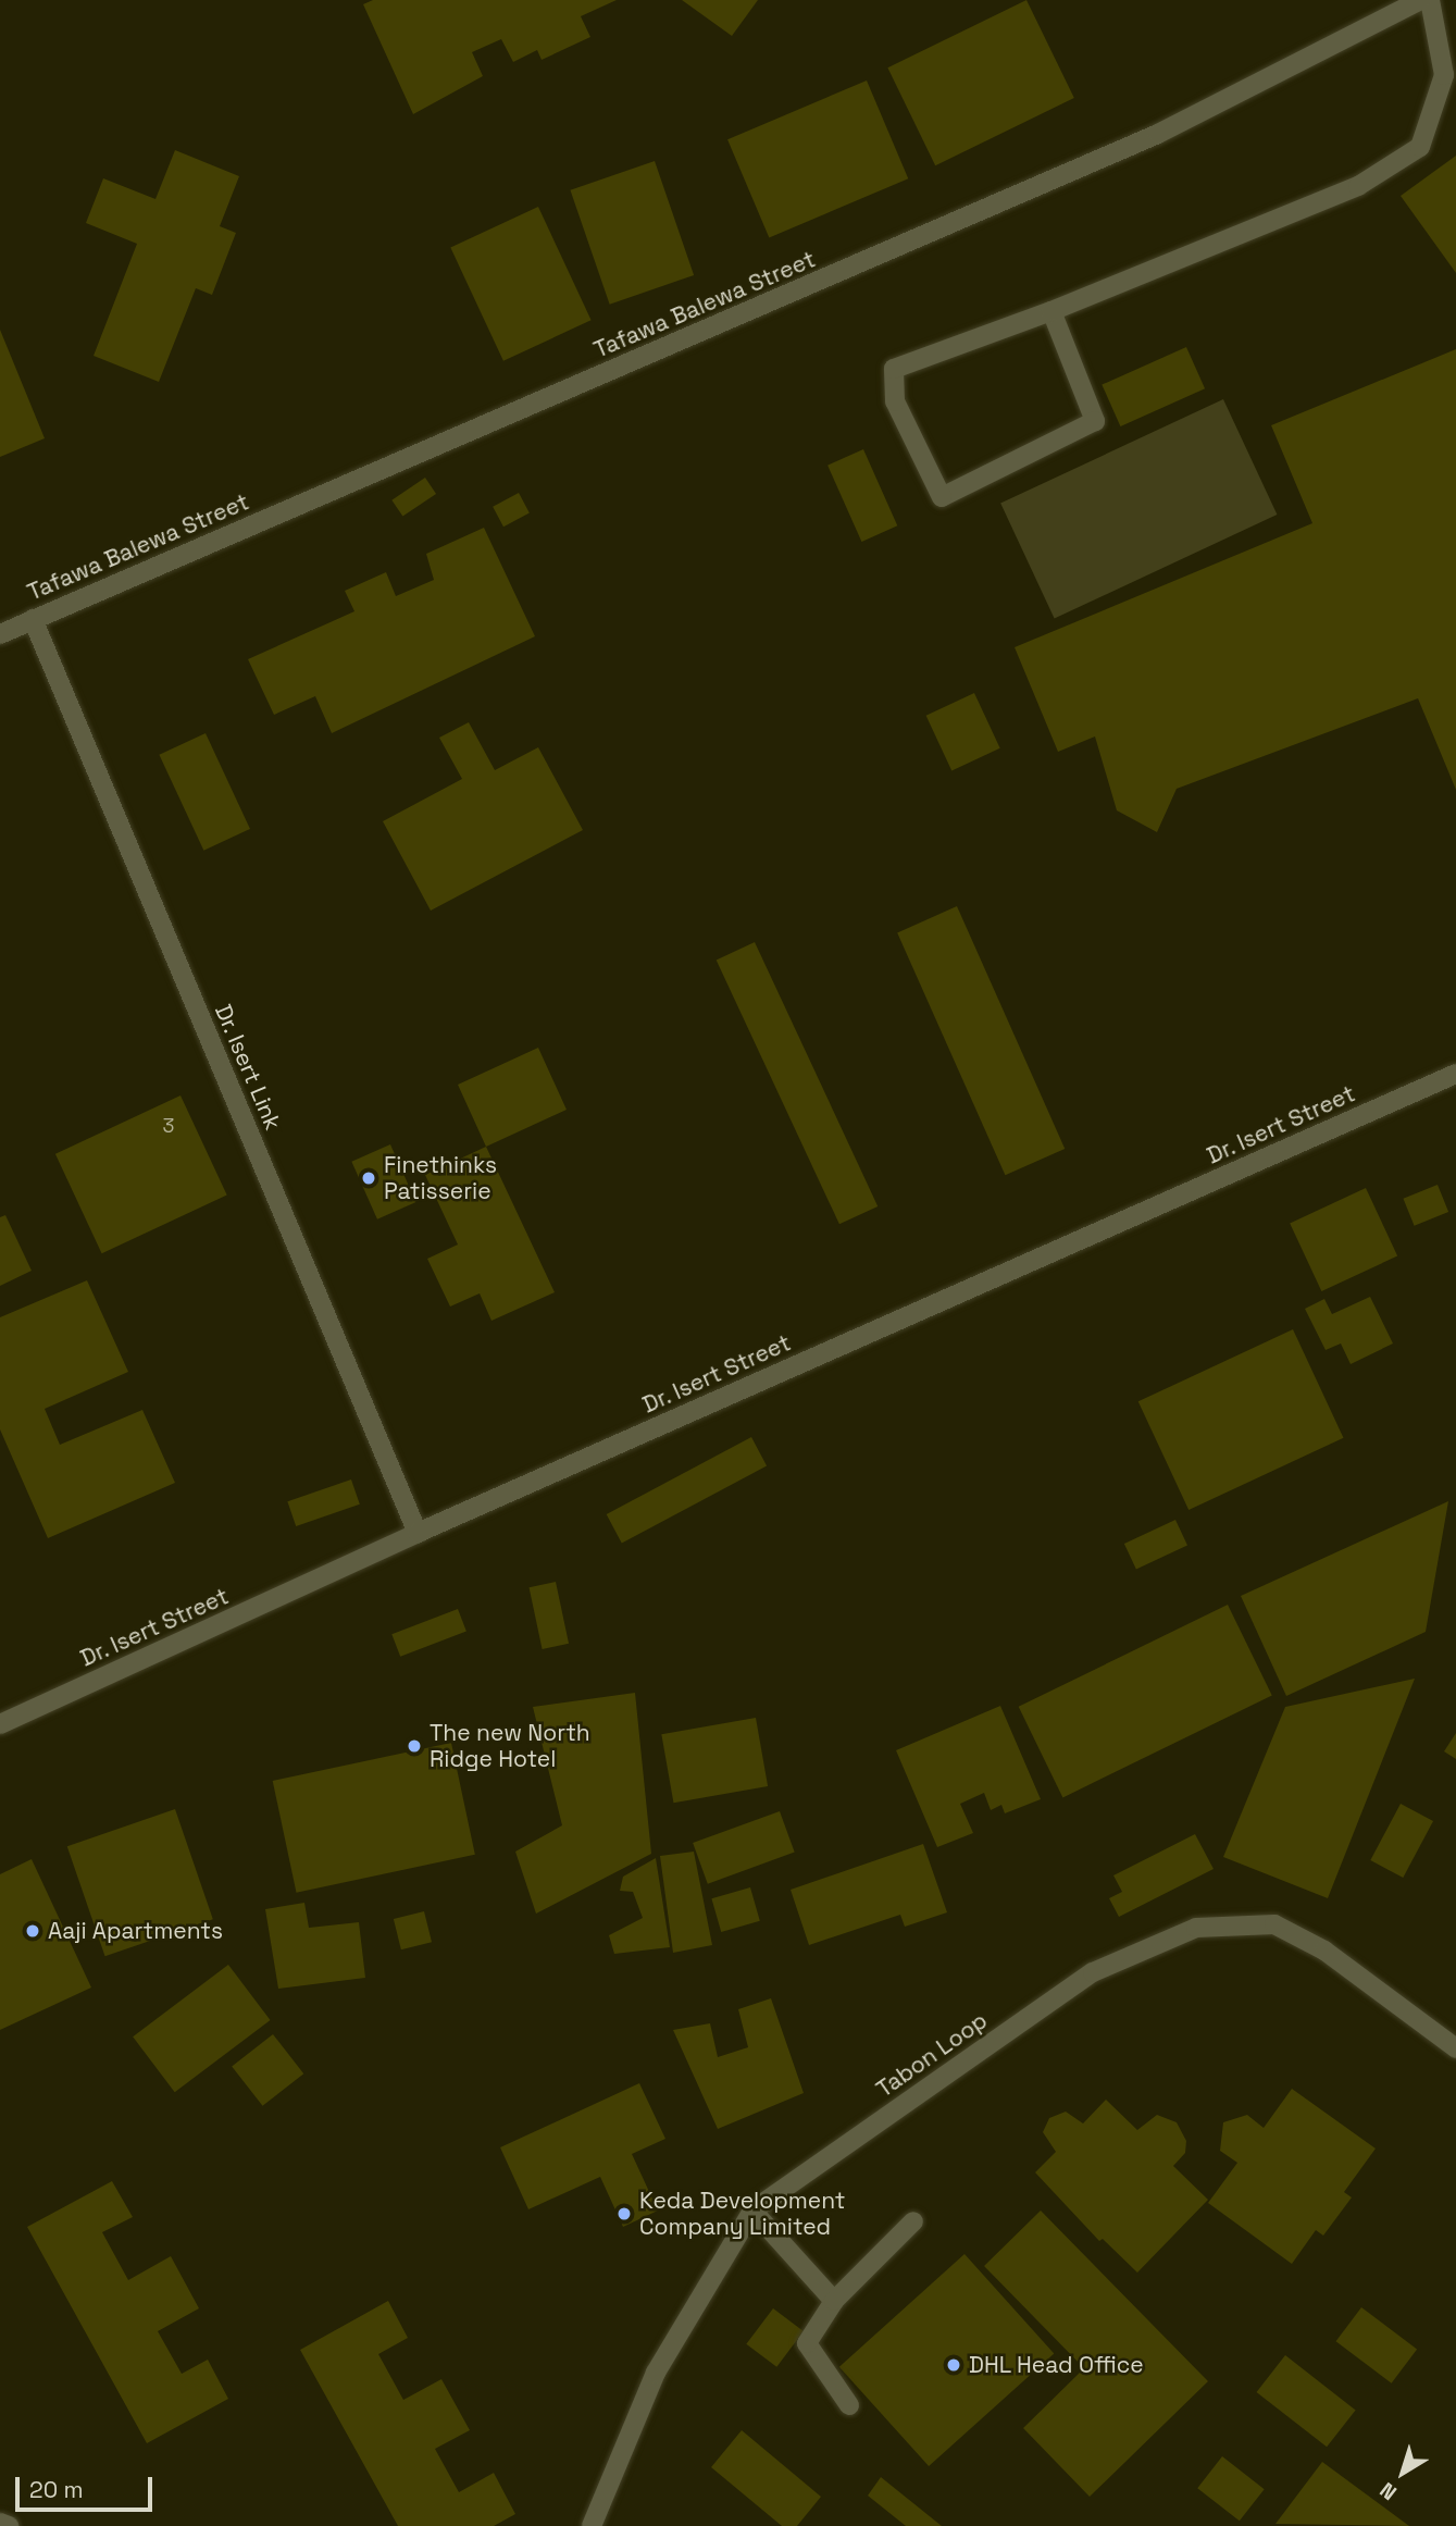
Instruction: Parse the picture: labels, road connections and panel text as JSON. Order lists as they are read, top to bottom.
{
  "streets": {
    "street": [
      "Tafawa Balewa Street",
      "Dr. Isert Link",
      "Dr. Isert Street",
      "Tabon Loop"
    ]
  },
  "crossings": [
    ["Tafawa Balewa Street", "Dr. Isert Link"],
    ["Dr. Isert Link", "Dr. Isert Street"]
  ],
  "places": [
    "Finethinks Patisserie",
    "The new North Ridge Hotel",
    "Aaji Apartments",
    "Keda Development Company Limited",
    "DHL Head Office"
  ],
  "house_numbers": ["3"],
  "scale_bar": "20 m",
  "north": "bottom left"
}
